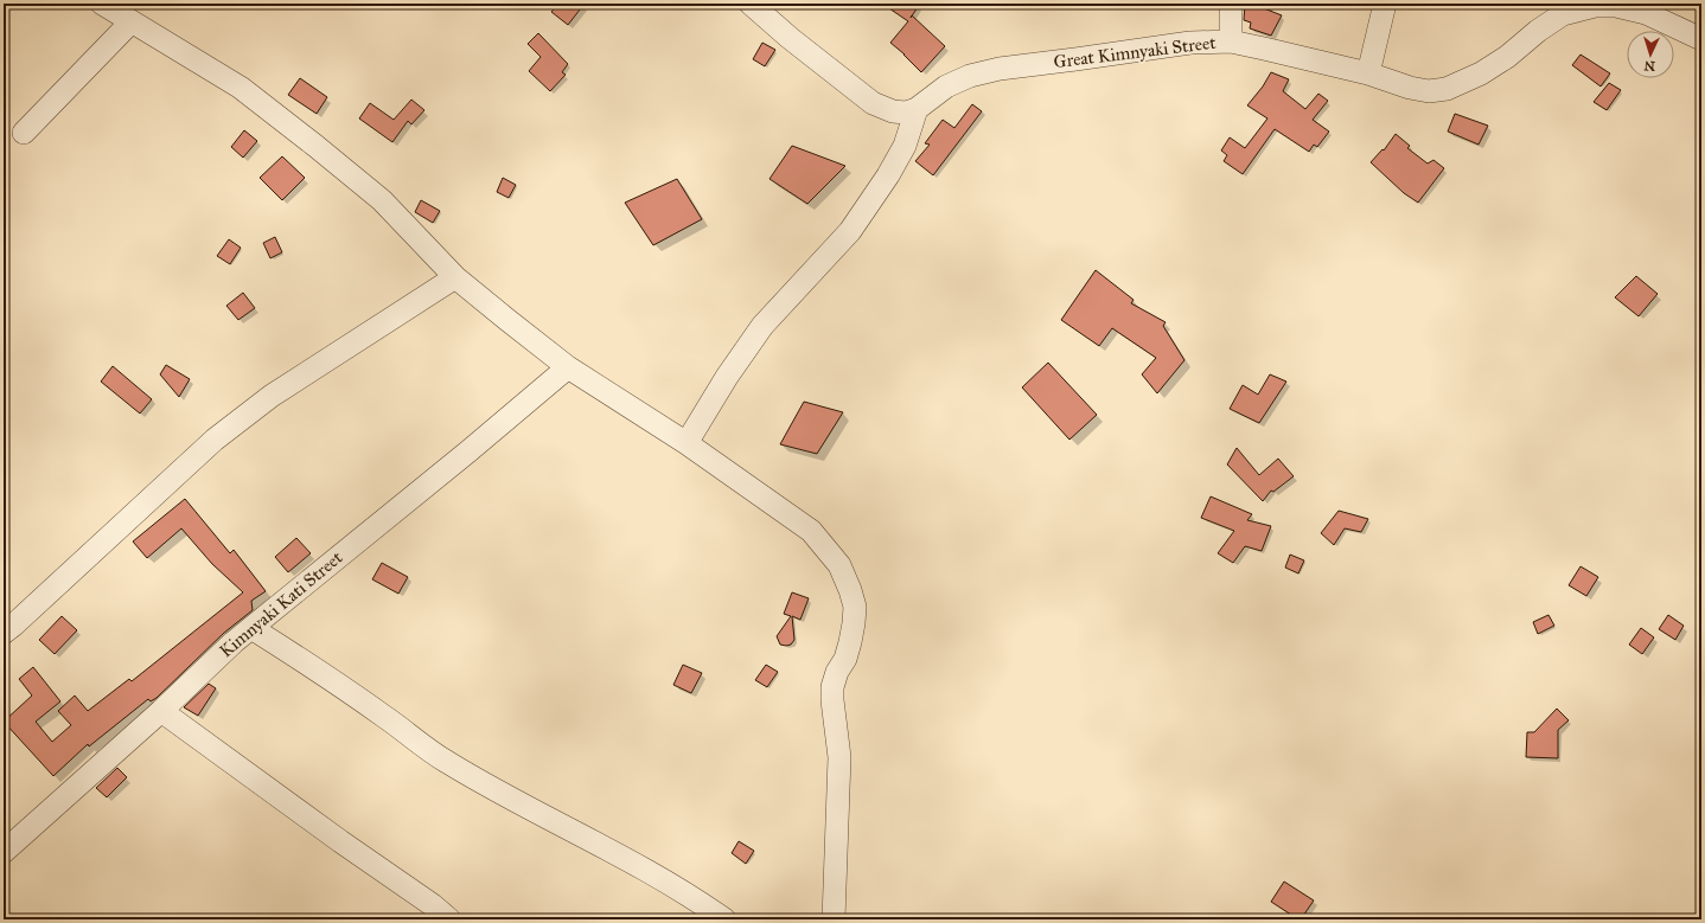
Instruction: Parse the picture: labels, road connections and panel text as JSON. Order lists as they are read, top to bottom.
{
  "streets": {
    "street": ["Great Kimnyaki Street", "Kimnyaki Kati Street"]
  },
  "north": "bottom"
}
